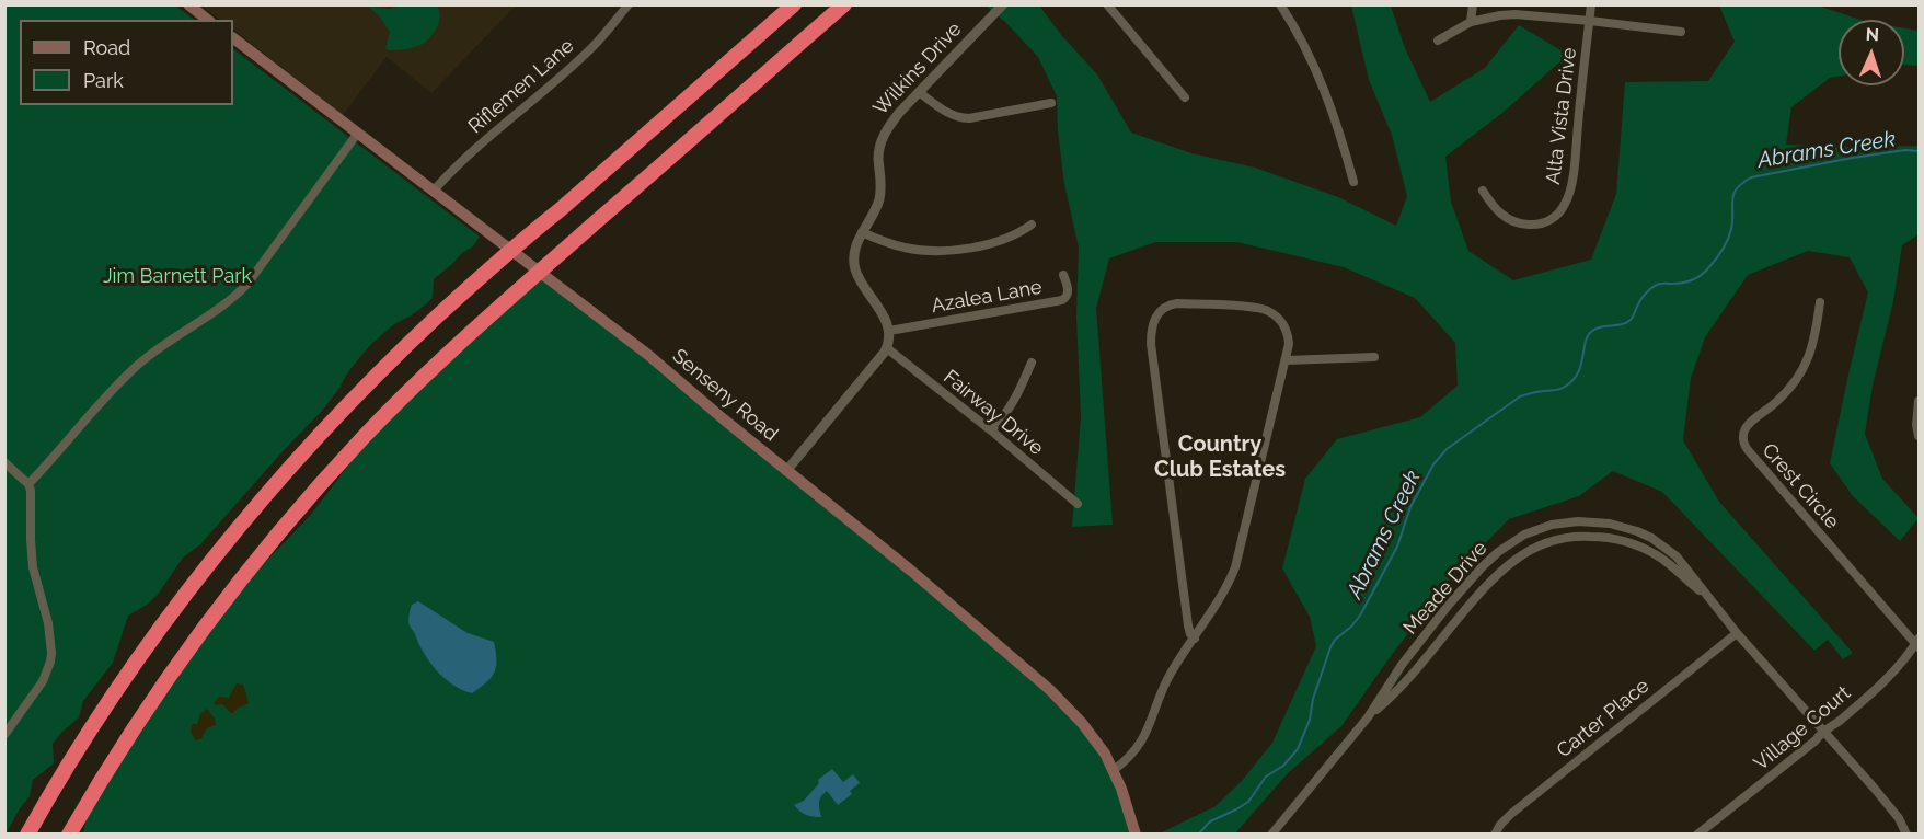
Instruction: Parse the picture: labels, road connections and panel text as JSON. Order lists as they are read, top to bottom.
{
  "streets": {
    "main road": ["Senseny Road"],
    "street": [
      "Wilkins Drive",
      "Riflemen Lane",
      "Alta Vista Drive",
      "Azalea Lane",
      "Fairway Drive",
      "Crest Circle",
      "Meade Drive",
      "Carter Place",
      "Village Court"
    ]
  },
  "crossings": [
    ["Wilkins Drive", "Azalea Lane"],
    ["Riflemen Lane", "Senseny Road"],
    ["Crest Circle", "Village Court"],
    ["Meade Drive", "Carter Place"],
    ["Meade Drive", "Village Court"]
  ],
  "districts": ["Country Club Estates"],
  "water": ["Abrams Creek"],
  "parks": ["Jim Barnett Park"],
  "legend": ["Road", "Park"],
  "north": "top"
}
